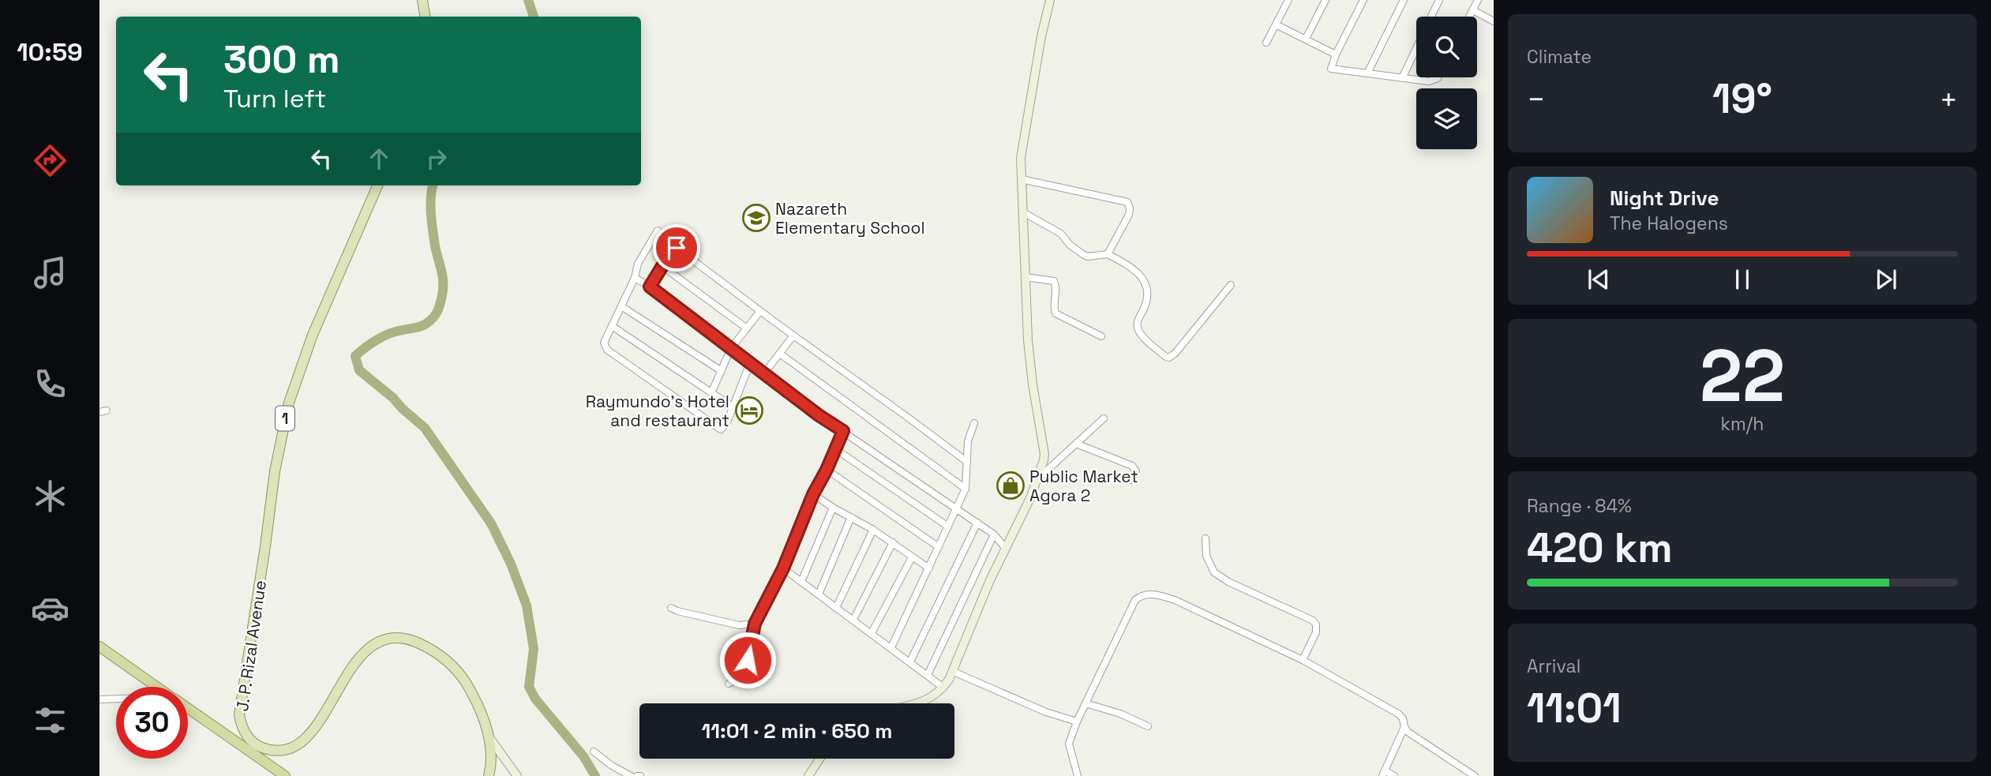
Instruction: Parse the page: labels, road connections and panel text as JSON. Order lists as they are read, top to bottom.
{
  "streets": {
    "main road": ["1", "J. P. Rizal Avenue"]
  },
  "places": {
    "school or university": ["Nazareth Elementary School"],
    "hotel": ["Raymundo's Hotel and restaurant"],
    "shop": ["Public Market Agora 2"]
  },
  "page": {
    "tabs": "10:59",
    "tile": [
      "Climate",
      ["22", "km/h"],
      ["Range · 84%", "420 km"],
      ["Arrival", "11:01"]
    ],
    "turn": ["300 m", "Turn left"],
    "heat": ["−", "19°", "+"],
    "song": ["Night Drive", "The Halogens"],
    "limit": "30",
    "trip": "11:01 · 2 min · 650 m"
  }
}
